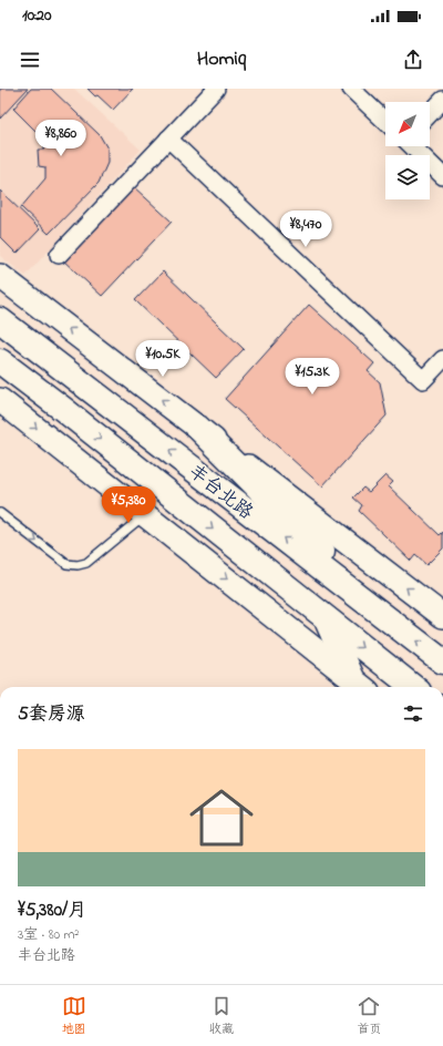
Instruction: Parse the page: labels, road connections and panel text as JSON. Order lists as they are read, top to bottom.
{
  "streets": {
    "highway": ["丰台北路"]
  },
  "north": "bottom left",
  "page": {
    "status": "10:20",
    "header": "Homiq",
    "price": [
      "¥8,860",
      "¥8,470",
      "¥10.5K",
      "¥15.3K",
      "¥5,380"
    ],
    "heading": "5套房源",
    "list": [
      {
        "name": "¥5,380/月",
        "note": "3室 · 80 m² · 丰台北路"
      }
    ],
    "tabs": ["地图", "收藏", "首页"]
  }
}
